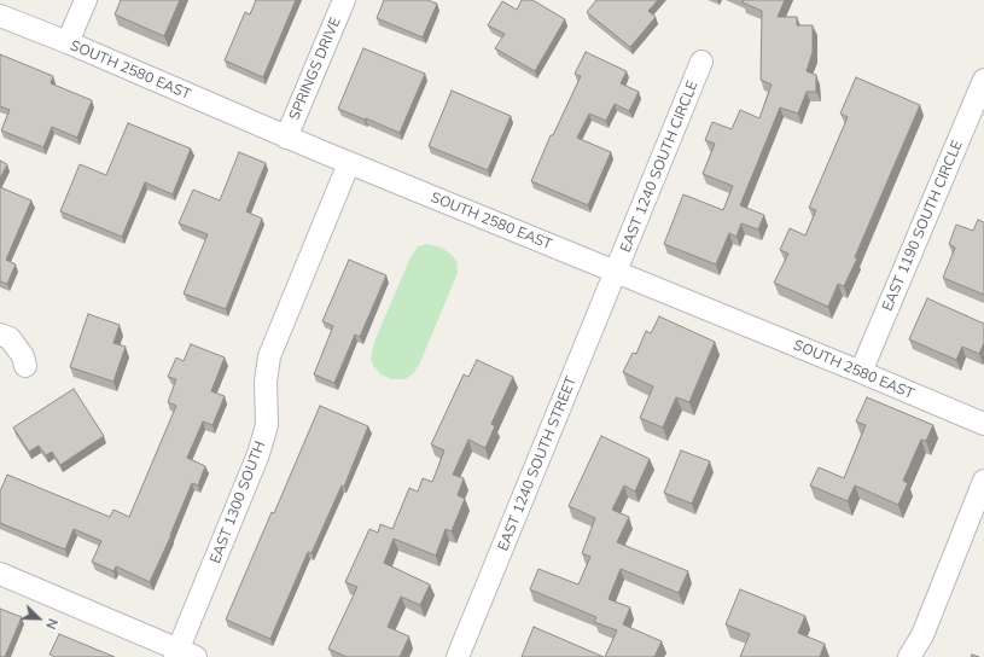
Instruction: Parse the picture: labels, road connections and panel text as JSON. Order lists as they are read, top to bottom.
{
  "streets": {
    "street": [
      "SPRINGS DRIVE",
      "SOUTH 2580 EAST",
      "EAST 1240 SOUTH CIRCLE",
      "EAST 1190 SOUTH CIRCLE",
      "EAST 1240 SOUTH STREET",
      "EAST 1300 SOUTH"
    ]
  },
  "crossings": [
    ["SPRINGS DRIVE", "SOUTH 2580 EAST"],
    ["SOUTH 2580 EAST", "EAST 1240 SOUTH CIRCLE"],
    ["SOUTH 2580 EAST", "EAST 1190 SOUTH CIRCLE"],
    ["SOUTH 2580 EAST", "EAST 1240 SOUTH STREET"],
    ["SOUTH 2580 EAST", "EAST 1300 SOUTH"],
    ["EAST 1240 SOUTH CIRCLE", "EAST 1240 SOUTH STREET"]
  ],
  "north": "bottom right"
}
